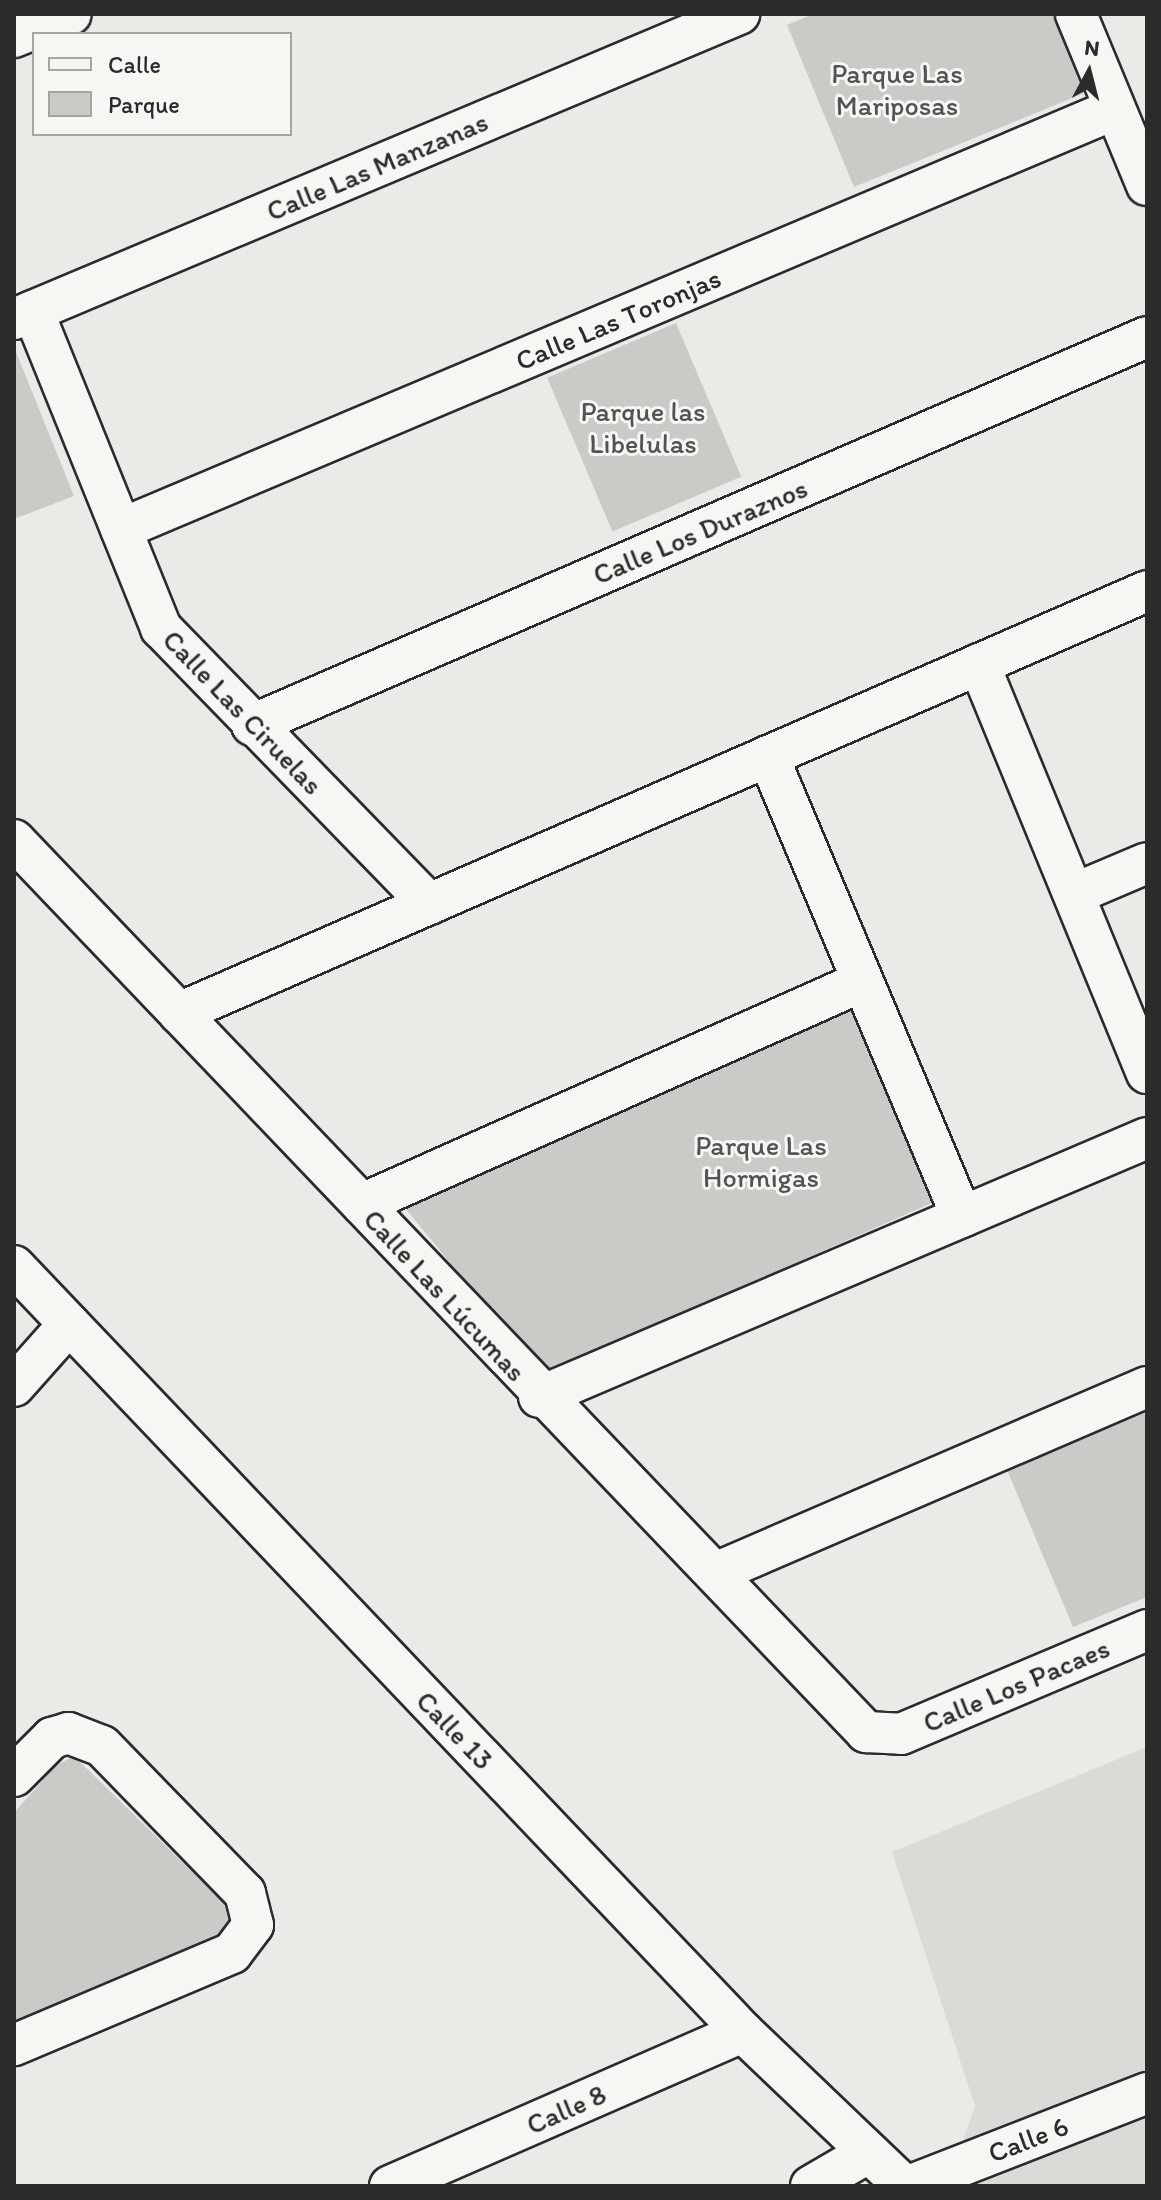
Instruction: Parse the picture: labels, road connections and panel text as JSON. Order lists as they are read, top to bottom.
{
  "streets": {
    "street": [
      "Calle Las Manzanas",
      "Calle Las Toronjas",
      "Calle Los Duraznos",
      "Calle Las Ciruelas",
      "Calle Las Lúcumas",
      "Calle Los Pacaes",
      "Calle 13",
      "Calle 8",
      "Calle 6"
    ]
  },
  "crossings": [
    ["Calle Las Manzanas", "Calle Las Ciruelas"],
    ["Calle Las Toronjas", "Calle Las Ciruelas"],
    ["Calle Los Duraznos", "Calle Las Ciruelas"],
    ["Calle Las Lúcumas", "Calle Los Pacaes"],
    ["Calle 13", "Calle 8"],
    ["Calle 13", "Calle 6"]
  ],
  "parks": ["Parque Las Mariposas", "Parque las Libelulas", "Parque Las Hormigas"],
  "legend": ["Calle", "Parque"],
  "north": "top"
}
